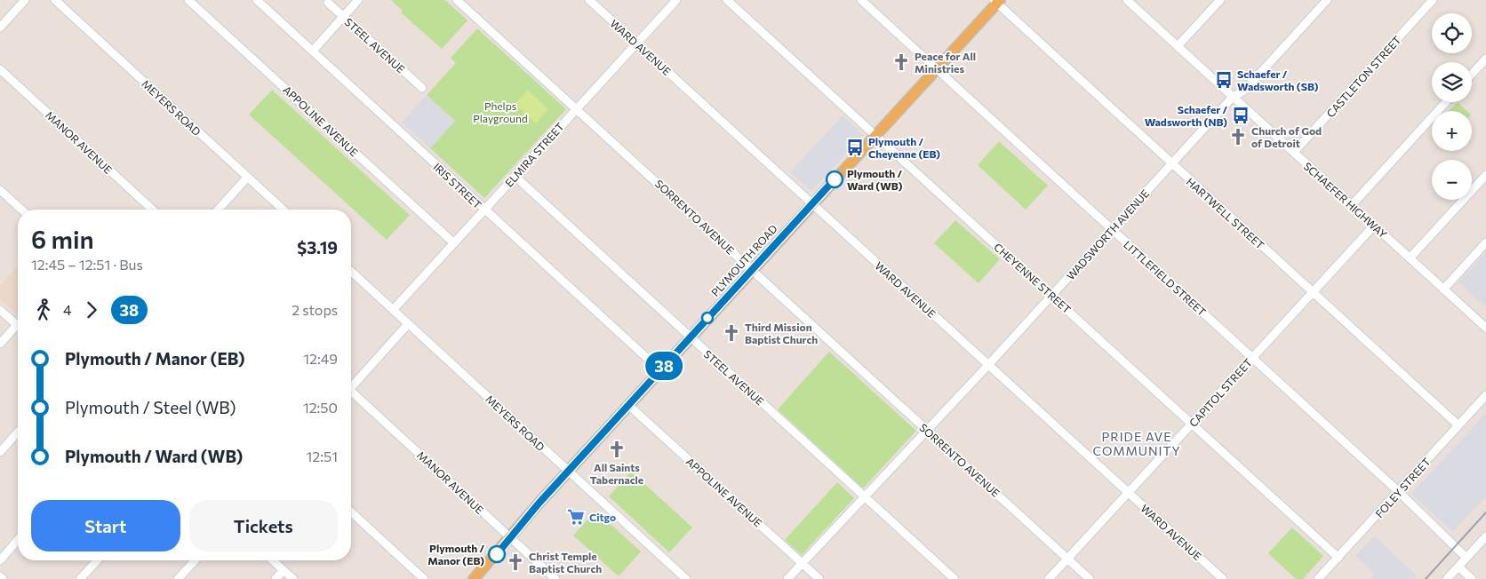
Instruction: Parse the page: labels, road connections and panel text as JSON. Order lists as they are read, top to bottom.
{
  "streets": {
    "main road": ["PLYMOUTH ROAD"],
    "street": [
      "STEEL AVENUE",
      "WARD AVENUE",
      "CASTLETON STREET",
      "MEYERS ROAD",
      "APPOLINE AVENUE",
      "MANOR AVENUE",
      "ELMIRA STREET",
      "IRIS STREET",
      "SCHAEFER HIGHWAY",
      "HARTWELL STREET",
      "SORRENTO AVENUE",
      "WADSWORTH AVENUE",
      "CHEYENNE STREET",
      "LITTLEFIELD STREET",
      "CAPITOL STREET",
      "FOLEY STREET"
    ]
  },
  "crossings": [
    ["STEEL AVENUE", "ELMIRA STREET"],
    ["STEEL AVENUE", "WADSWORTH AVENUE"],
    ["STEEL AVENUE", "PLYMOUTH ROAD"],
    ["WARD AVENUE", "ELMIRA STREET"],
    ["WARD AVENUE", "WADSWORTH AVENUE"],
    ["WARD AVENUE", "PLYMOUTH ROAD"],
    ["WARD AVENUE", "CAPITOL STREET"],
    ["CASTLETON STREET", "SCHAEFER HIGHWAY"],
    ["MEYERS ROAD", "ELMIRA STREET"],
    ["MEYERS ROAD", "PLYMOUTH ROAD"],
    ["APPOLINE AVENUE", "ELMIRA STREET"],
    ["APPOLINE AVENUE", "PLYMOUTH ROAD"],
    ["MANOR AVENUE", "PLYMOUTH ROAD"],
    ["ELMIRA STREET", "IRIS STREET"],
    ["ELMIRA STREET", "SORRENTO AVENUE"],
    ["IRIS STREET", "PLYMOUTH ROAD"],
    ["SCHAEFER HIGHWAY", "WADSWORTH AVENUE"],
    ["SCHAEFER HIGHWAY", "CAPITOL STREET"],
    ["HARTWELL STREET", "WADSWORTH AVENUE"],
    ["HARTWELL STREET", "PLYMOUTH ROAD"],
    ["HARTWELL STREET", "CAPITOL STREET"],
    ["HARTWELL STREET", "FOLEY STREET"],
    ["SORRENTO AVENUE", "WADSWORTH AVENUE"],
    ["SORRENTO AVENUE", "PLYMOUTH ROAD"],
    ["SORRENTO AVENUE", "CAPITOL STREET"],
    ["WADSWORTH AVENUE", "CHEYENNE STREET"],
    ["WADSWORTH AVENUE", "LITTLEFIELD STREET"],
    ["PLYMOUTH ROAD", "CHEYENNE STREET"],
    ["PLYMOUTH ROAD", "LITTLEFIELD STREET"],
    ["CHEYENNE STREET", "CAPITOL STREET"],
    ["CHEYENNE STREET", "FOLEY STREET"],
    ["LITTLEFIELD STREET", "CAPITOL STREET"],
    ["LITTLEFIELD STREET", "FOLEY STREET"]
  ],
  "districts": ["PRIDE AVE COMMUNITY"],
  "parks": ["Phelps Playground"],
  "places": {
    "church": [
      "Peace for All Ministries",
      "Church of God of Detroit",
      "Third Mission Baptist Church",
      "All Saints Tabernacle",
      "Christ Temple Baptist Church"
    ],
    "bus stop": ["Schaefer / Wadsworth (SB)", "Schaefer / Wadsworth (NB)", "Plymouth / Cheyenne (EB)"],
    "other": ["Plymouth / Ward (WB)", "Plymouth / Manor (EB)"],
    "supermarket": ["Citgo"]
  },
  "lines": ["bus line 38"],
  "page": {
    "on_map": "38",
    "map_buttons": ["+", "−"],
    "heading": ["6 min", "12:45 – 12:51 · Bus", "$3.19"],
    "legs": ["4", "38", "2 stops"],
    "list": [
      {
        "name": "Plymouth / Manor (EB)",
        "value": "12:49"
      },
      {
        "name": "Plymouth / Steel (WB)",
        "value": "12:50"
      },
      {
        "name": "Plymouth / Ward (WB)",
        "value": "12:51"
      }
    ],
    "buttons": ["Start", "Tickets"]
  }
}
